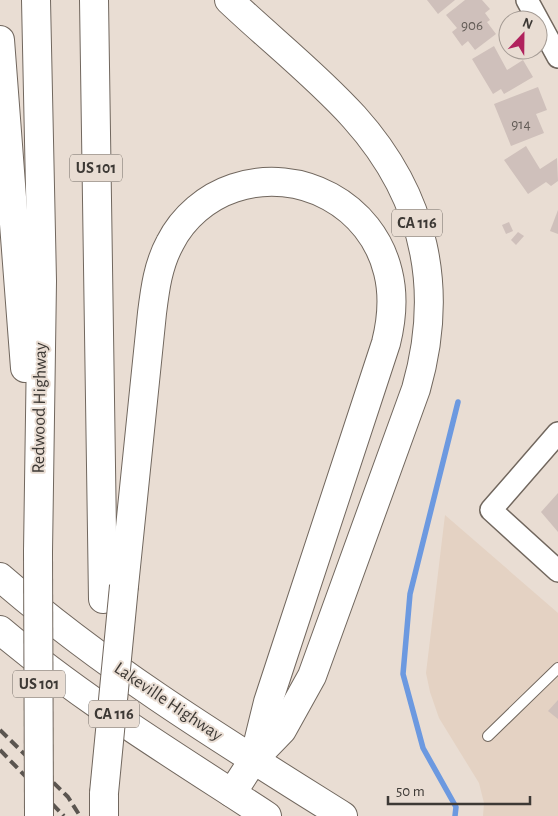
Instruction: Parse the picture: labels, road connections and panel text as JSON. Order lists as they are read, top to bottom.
{
  "streets": {
    "main road": [
      "US 101",
      "CA 116",
      "Redwood Highway",
      "Lakeville Highway"
    ]
  },
  "crossings": [
    ["CA 116", "Lakeville Highway"]
  ],
  "house_numbers": ["906", "914"],
  "scale_bar": "50 m",
  "north": "top"
}
